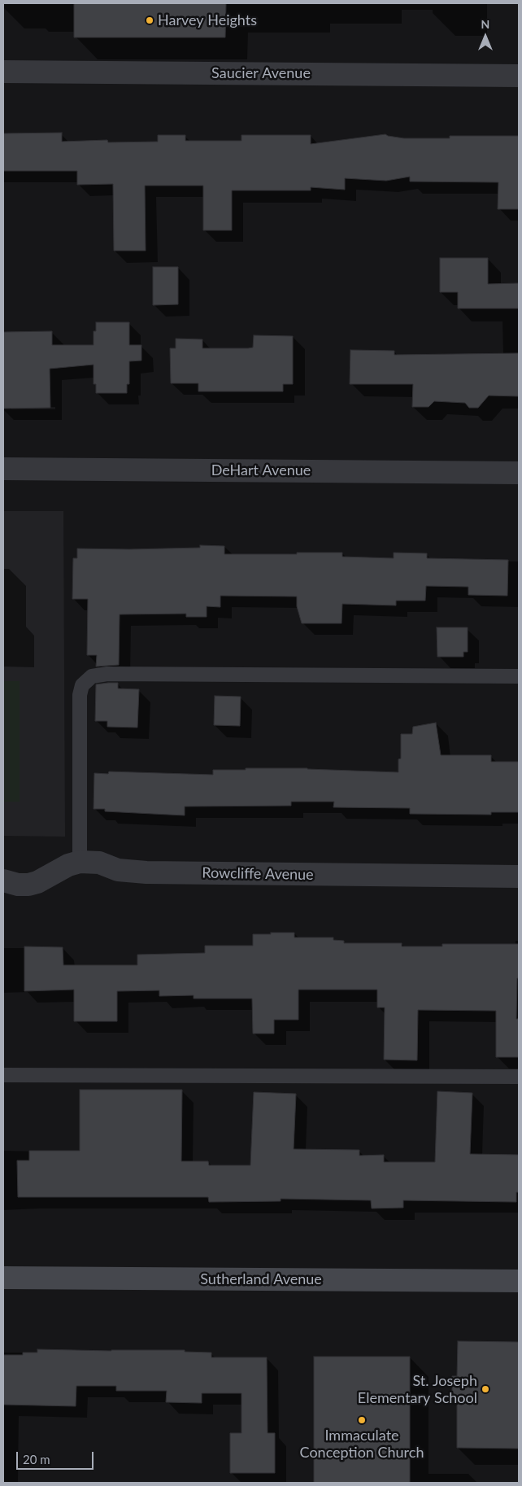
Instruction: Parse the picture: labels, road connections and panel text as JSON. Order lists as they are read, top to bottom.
{
  "streets": {
    "street": [
      "Saucier Avenue",
      "DeHart Avenue",
      "Rowcliffe Avenue",
      "Sutherland Avenue"
    ]
  },
  "places": ["Harvey Heights", "St. Joseph Elementary School", "Immaculate Conception Church"],
  "scale_bar": "20 m",
  "north": "top"
}
